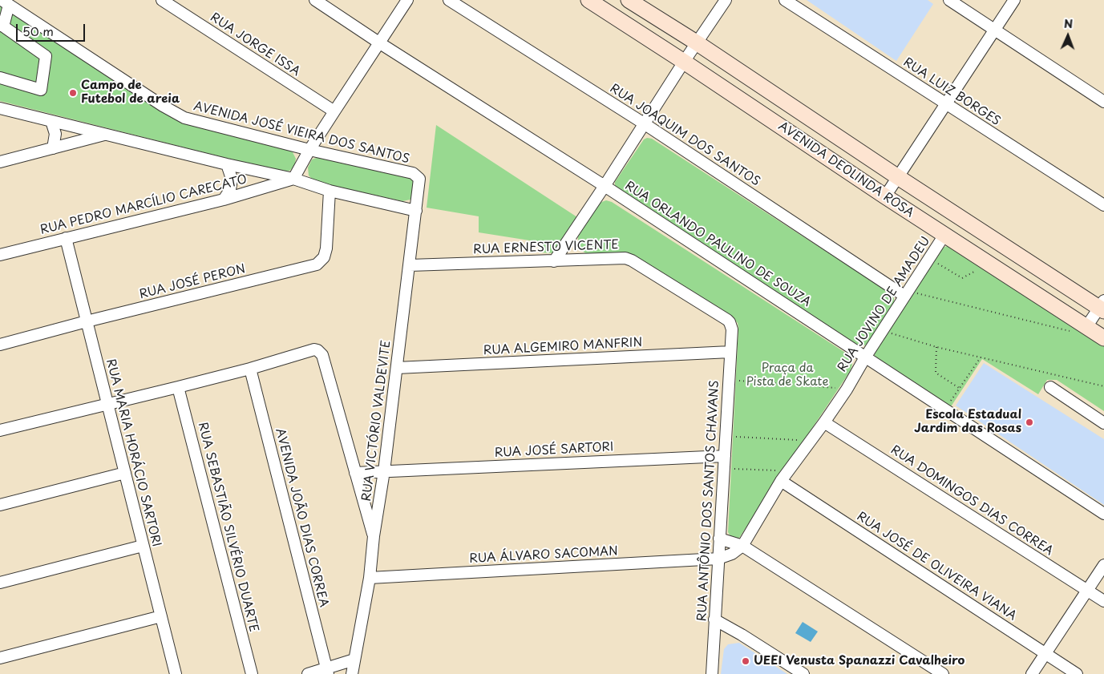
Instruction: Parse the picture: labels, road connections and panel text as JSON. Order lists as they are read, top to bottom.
{
  "streets": {
    "street": [
      "RUA JORGE ISSA",
      "RUA LUIZ BORGES",
      "AVENIDA JOSÉ VIEIRA DOS SANTOS",
      "RUA JOAQUIM DOS SANTOS",
      "AVENIDA DEOLINDA ROSA",
      "RUA PEDRO MARCÍLIO CARECATO",
      "RUA ORLANDO PAULINO DE SOUZA",
      "RUA ERNESTO VICENTE",
      "RUA JOSÉ PERON",
      "RUA JOVINO DE AMADEU",
      "RUA ALGEMIRO MANFRIN",
      "RUA VICTÓRIO VALDEVITE",
      "RUA JOSÉ SARTORI",
      "RUA MARIA HORÁCIO SARTORI",
      "RUA ANTÔNIO DOS SANTOS CHAVANS",
      "RUA DOMINGOS DIAS CORREA",
      "AVENIDA JOÃO DIAS CORREA",
      "RUA SEBASTIÃO SILVÉRIO DUARTE",
      "RUA ÁLVARO SACOMAN",
      "RUA JOSÉ DE OLIVEIRA VIANA"
    ]
  },
  "crossings": [
    ["AVENIDA JOSÉ VIEIRA DOS SANTOS", "RUA VICTÓRIO VALDEVITE"],
    ["RUA JOAQUIM DOS SANTOS", "RUA JOVINO DE AMADEU"],
    ["AVENIDA DEOLINDA ROSA", "RUA JOVINO DE AMADEU"],
    ["RUA PEDRO MARCÍLIO CARECATO", "RUA MARIA HORÁCIO SARTORI"],
    ["RUA ORLANDO PAULINO DE SOUZA", "RUA JOVINO DE AMADEU"],
    ["RUA ERNESTO VICENTE", "RUA VICTÓRIO VALDEVITE"],
    ["RUA ERNESTO VICENTE", "RUA ANTÔNIO DOS SANTOS CHAVANS"],
    ["RUA JOSÉ PERON", "RUA MARIA HORÁCIO SARTORI"],
    ["RUA JOVINO DE AMADEU", "RUA ANTÔNIO DOS SANTOS CHAVANS"],
    ["RUA JOVINO DE AMADEU", "RUA DOMINGOS DIAS CORREA"],
    ["RUA JOVINO DE AMADEU", "RUA ÁLVARO SACOMAN"],
    ["RUA JOVINO DE AMADEU", "RUA JOSÉ DE OLIVEIRA VIANA"],
    ["RUA ALGEMIRO MANFRIN", "RUA VICTÓRIO VALDEVITE"],
    ["RUA ALGEMIRO MANFRIN", "RUA ANTÔNIO DOS SANTOS CHAVANS"],
    ["RUA VICTÓRIO VALDEVITE", "RUA JOSÉ SARTORI"],
    ["RUA VICTÓRIO VALDEVITE", "RUA ÁLVARO SACOMAN"],
    ["RUA JOSÉ SARTORI", "RUA ANTÔNIO DOS SANTOS CHAVANS"],
    ["RUA ANTÔNIO DOS SANTOS CHAVANS", "RUA ÁLVARO SACOMAN"]
  ],
  "parks": ["Praça da Pista de Skate"],
  "places": ["Campo de Futebol de areia", "Escola Estadual Jardim das Rosas", "UEEI Venusta Spanazzi Cavalheiro"],
  "scale_bar": "50 m",
  "north": "top"
}
